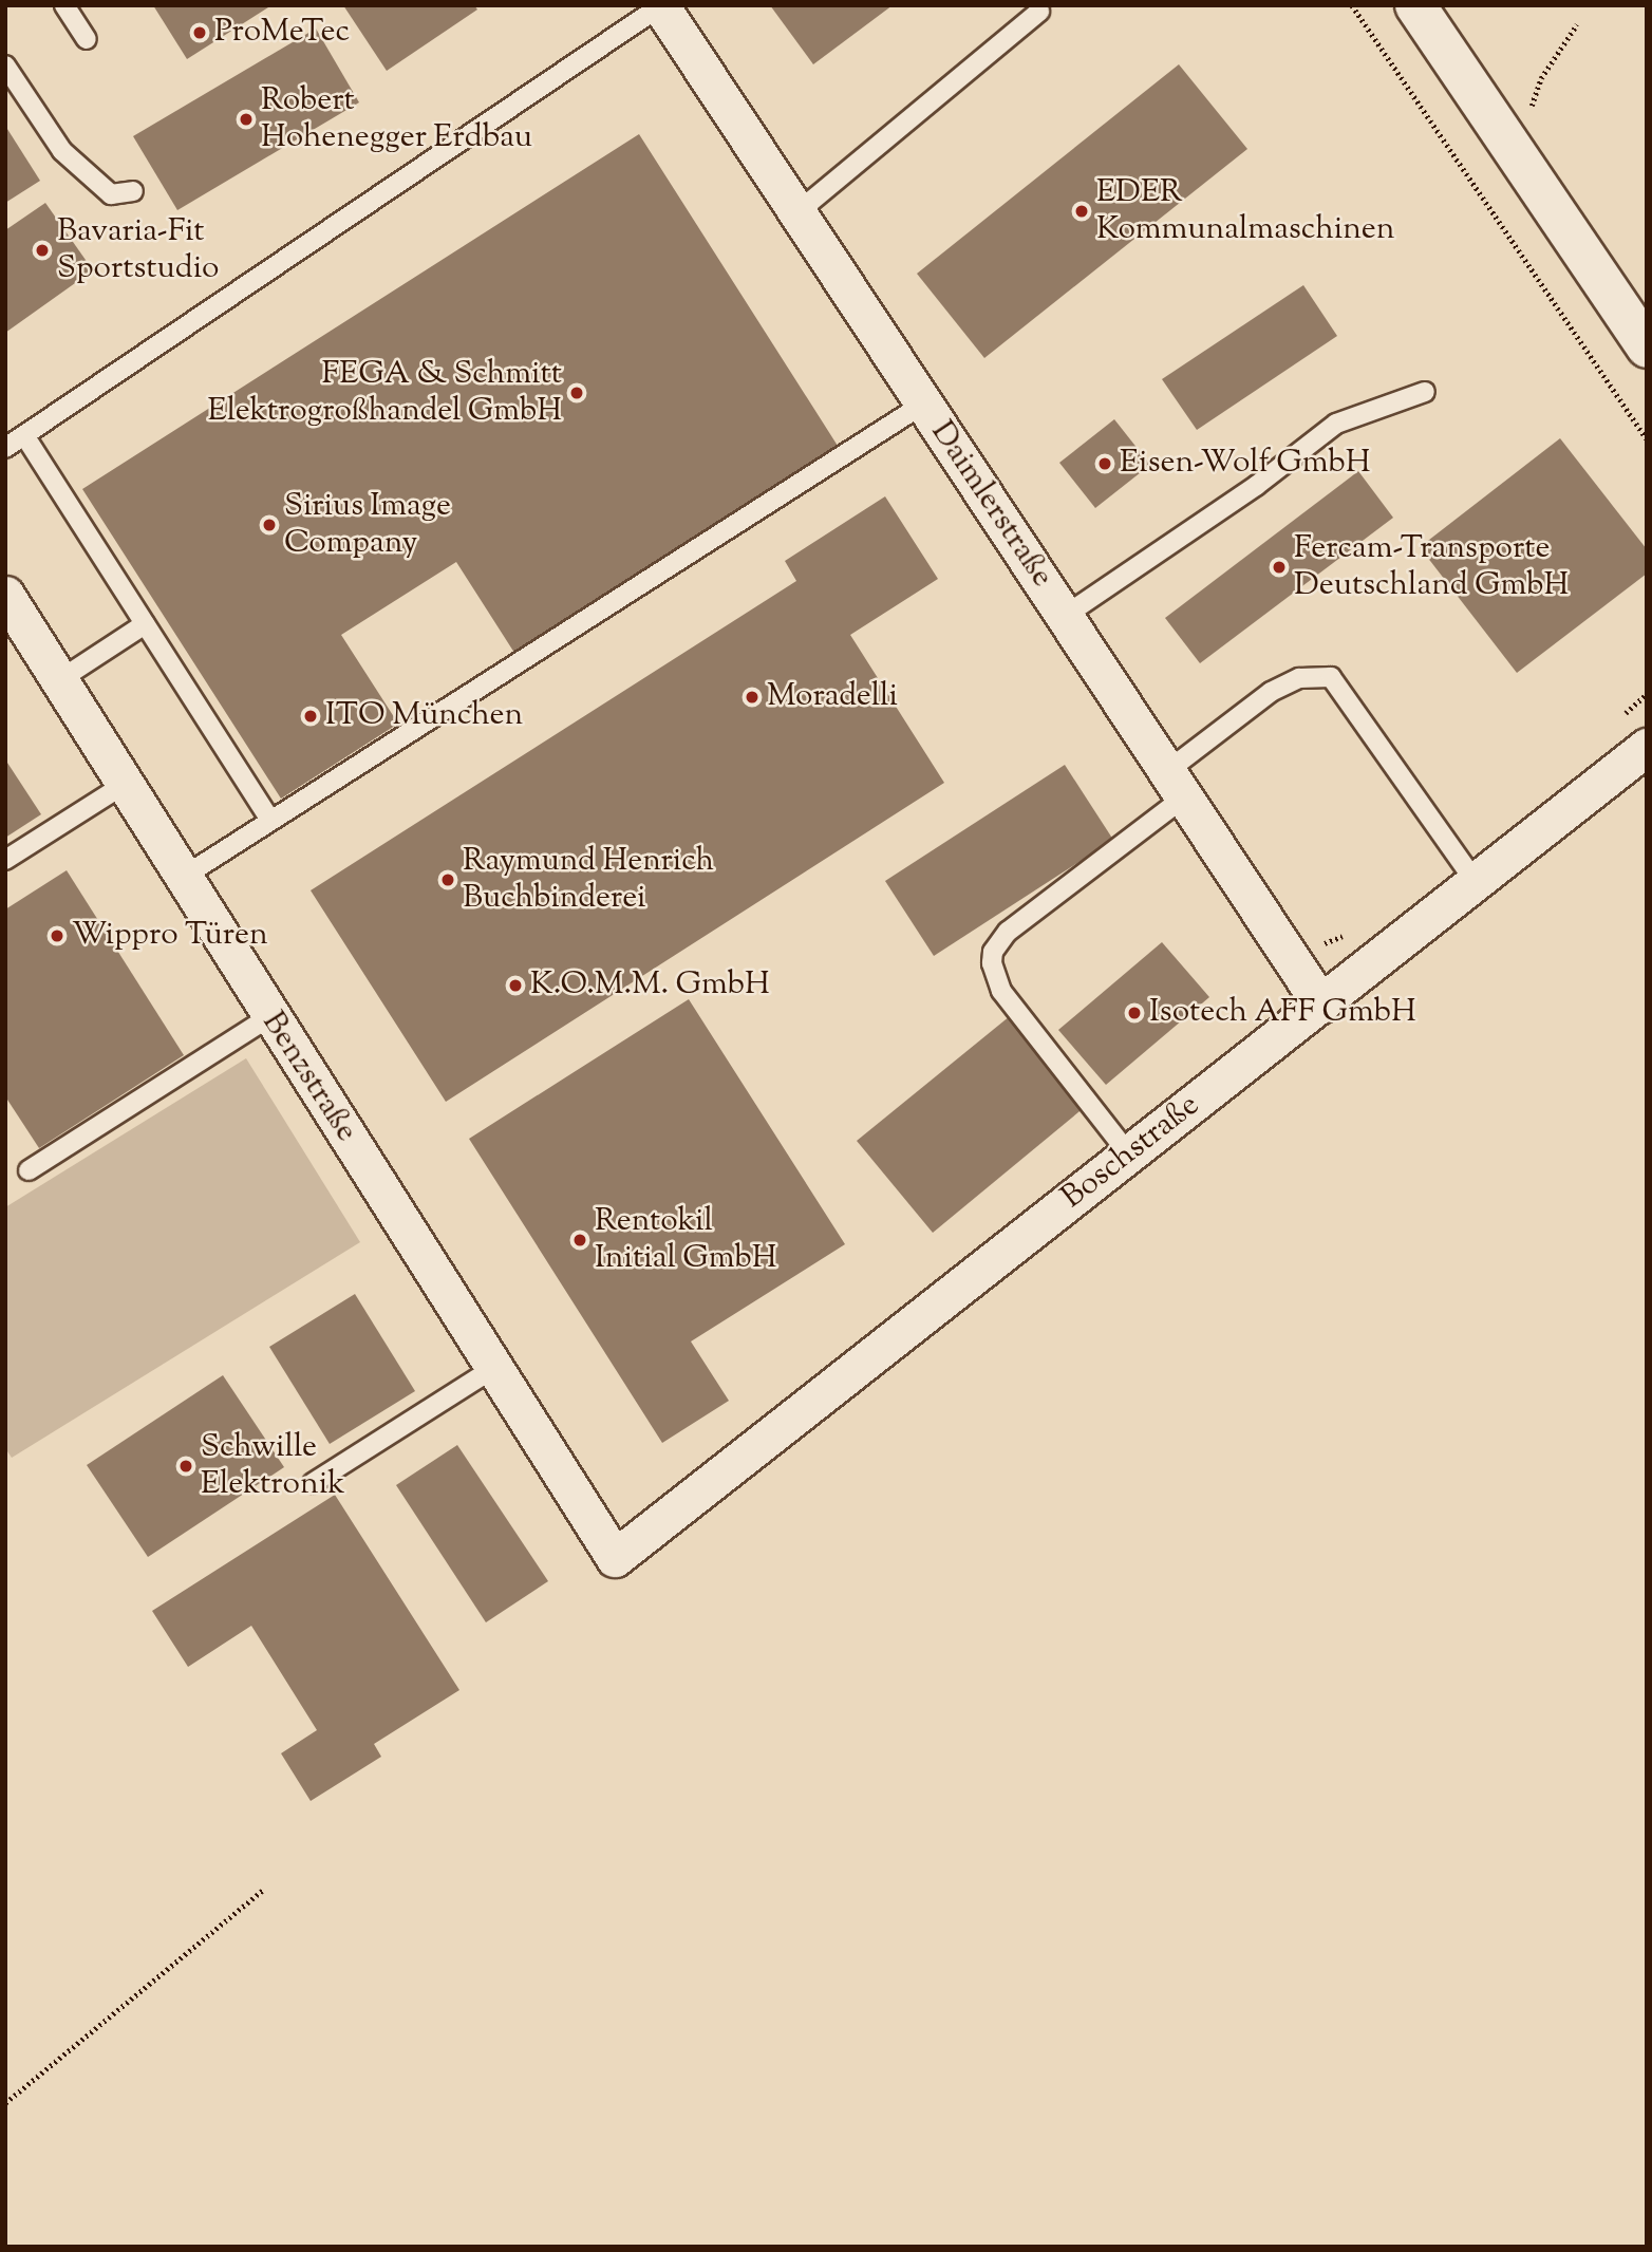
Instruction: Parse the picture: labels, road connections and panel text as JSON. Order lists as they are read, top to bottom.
{
  "streets": {
    "street": ["Daimlerstraße", "Benzstraße", "Boschstraße"]
  },
  "crossings": [
    ["Daimlerstraße", "Boschstraße"],
    ["Benzstraße", "Boschstraße"]
  ],
  "places": [
    "ProMeTec",
    "Robert Hohenegger Erdbau",
    "EDER Kommunalmaschinen",
    "Bavaria-Fit Sportstudio",
    "FEGA & Schmitt Elektrogroßhandel GmbH",
    "Eisen-Wolf GmbH",
    "Sirius Image Company",
    "Fercam-Transporte Deutschland GmbH",
    "Moradelli",
    "ITO München",
    "Raymund Henrich Buchbinderei",
    "Wippro Türen",
    "K.O.M.M. GmbH",
    "Isotech AFF GmbH",
    "Rentokil Initial GmbH",
    "Schwille Elektronik"
  ]
}
